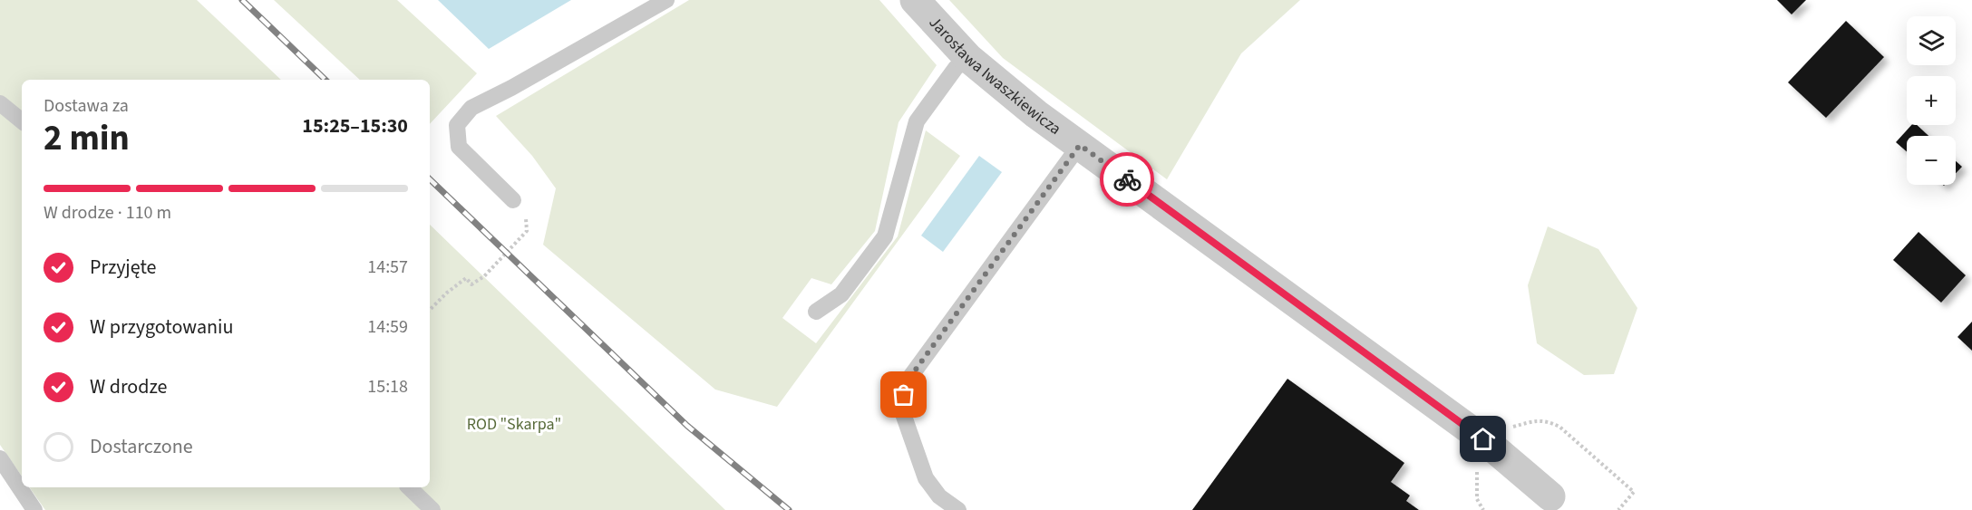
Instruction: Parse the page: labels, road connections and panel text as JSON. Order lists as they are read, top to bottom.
{
  "streets": {
    "street": ["Jarosława Iwaszkiewicza"]
  },
  "parks": ["ROD \"Skarpa\""],
  "page": {
    "map_buttons": ["+", "−"],
    "heading": ["2 min", "Dostawa za", "15:25–15:30"],
    "bar": "W drodze · 110 m",
    "list": [
      ["Przyjęte", "14:57"],
      ["W przygotowaniu", "14:59"],
      ["W drodze", "15:18"],
      "Dostarczone"
    ]
  }
}
